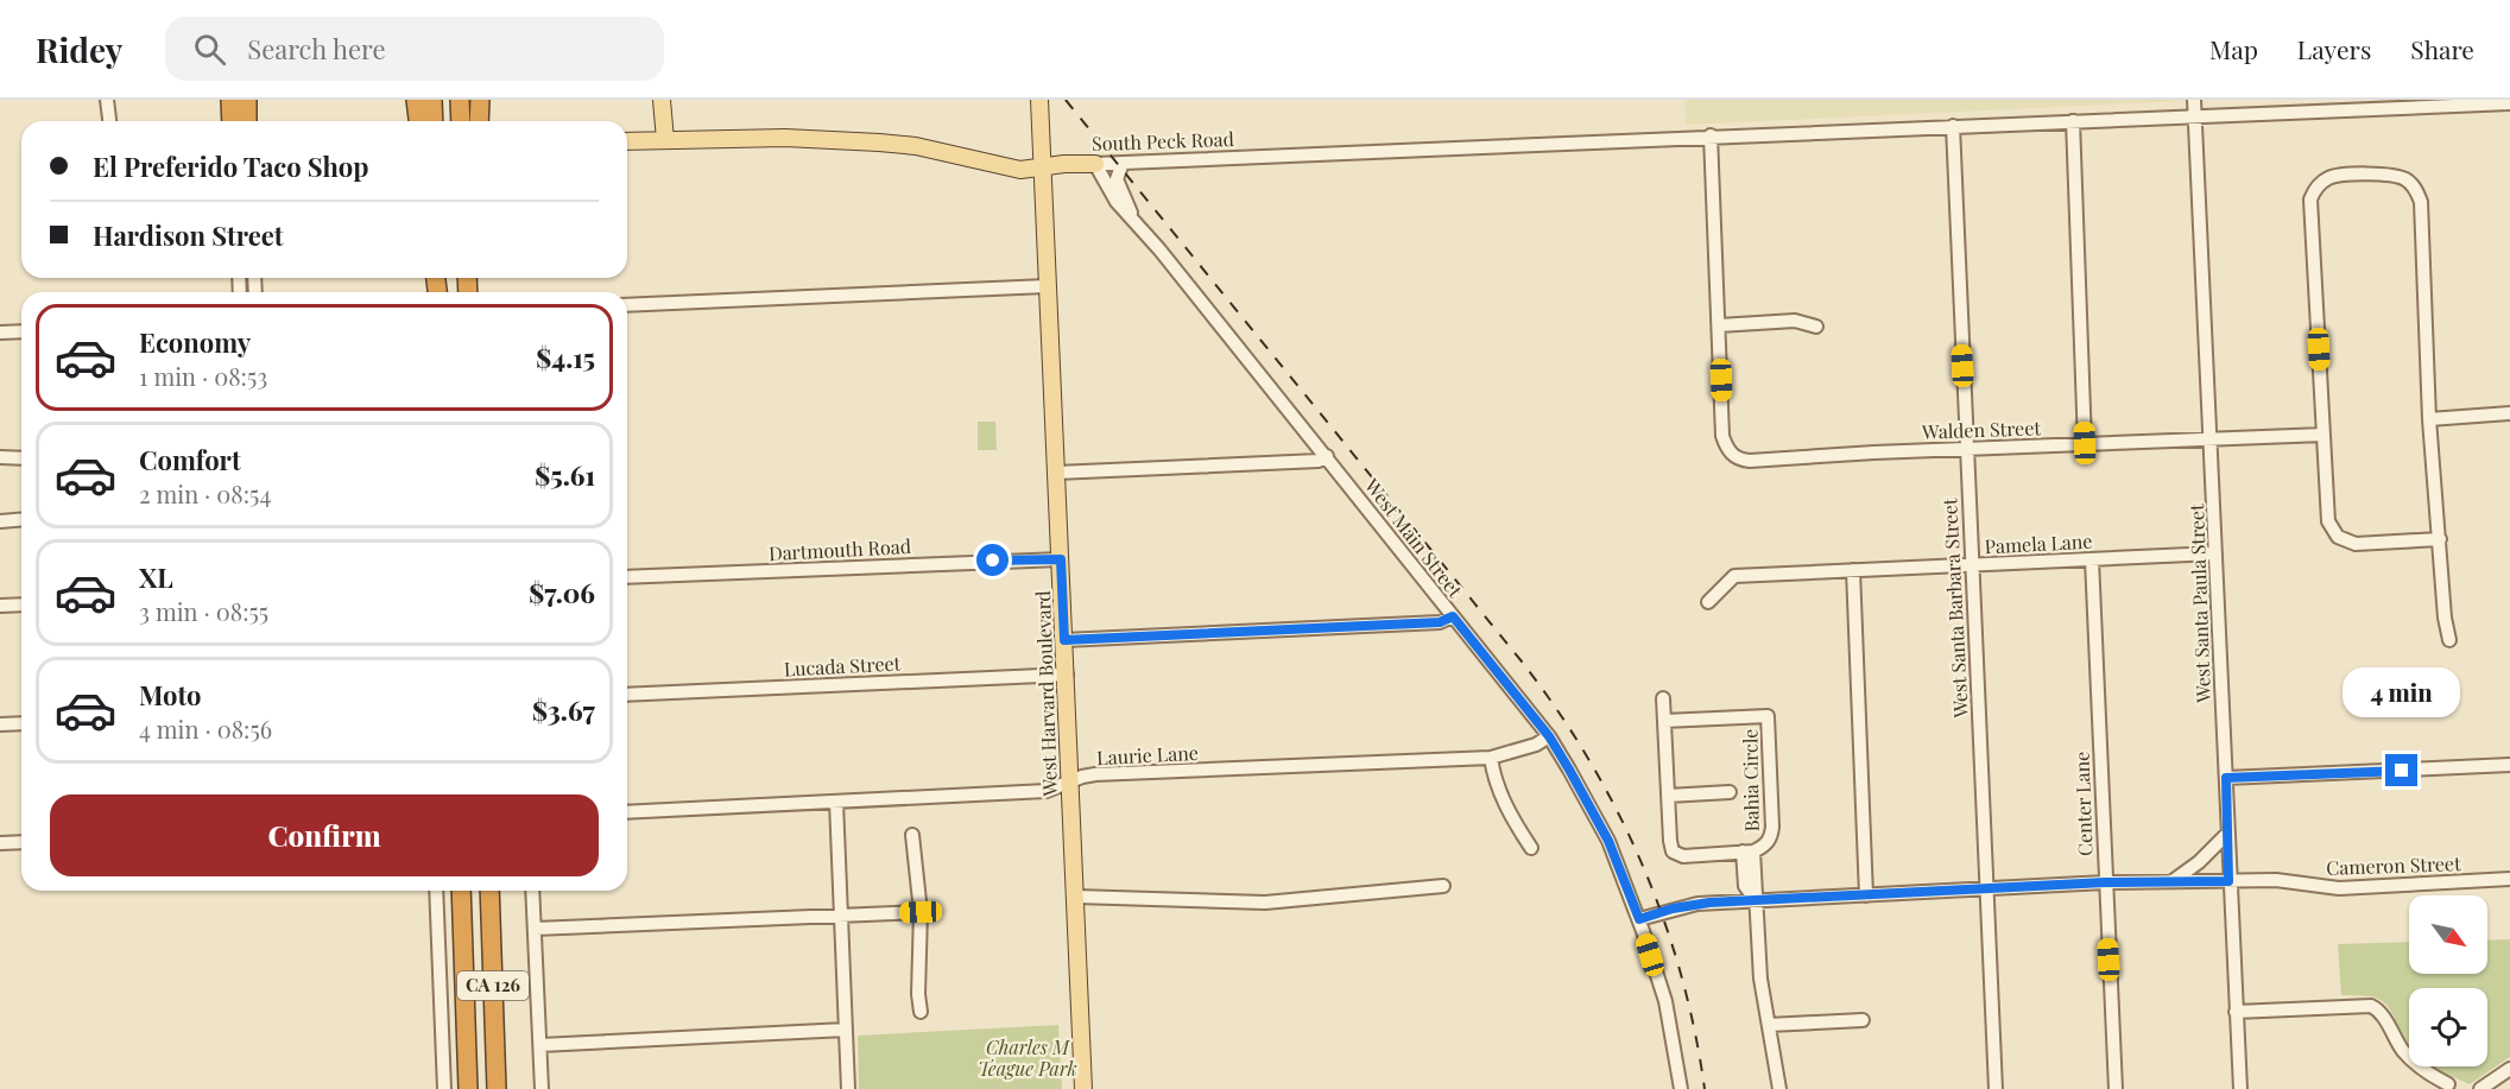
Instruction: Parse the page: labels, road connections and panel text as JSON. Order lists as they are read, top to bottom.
{
  "streets": {
    "highway": ["CA 126"],
    "main road": ["South Peck Road", "West Harvard Boulevard"],
    "street": [
      "Walden Street",
      "West Main Street",
      "Pamela Lane",
      "Dartmouth Road",
      "West Santa Paula Street",
      "West Santa Barbara Street",
      "Lucada Street",
      "Laurie Lane",
      "Bahia Circle",
      "Center Lane",
      "Cameron Street"
    ]
  },
  "crossings": [
    ["South Peck Road", "West Main Street"],
    ["South Peck Road", "West Santa Paula Street"],
    ["South Peck Road", "West Santa Barbara Street"],
    ["South Peck Road", "West Harvard Boulevard"],
    ["Walden Street", "West Santa Paula Street"],
    ["Walden Street", "West Santa Barbara Street"],
    ["West Main Street", "Laurie Lane"],
    ["West Main Street", "Cameron Street"],
    ["Pamela Lane", "West Santa Paula Street"],
    ["Pamela Lane", "West Santa Barbara Street"],
    ["Pamela Lane", "Center Lane"],
    ["Dartmouth Road", "West Harvard Boulevard"],
    ["West Santa Paula Street", "Cameron Street"],
    ["West Santa Barbara Street", "Cameron Street"],
    ["Lucada Street", "West Harvard Boulevard"],
    ["West Harvard Boulevard", "Laurie Lane"],
    ["Center Lane", "Cameron Street"]
  ],
  "parks": ["Charles M Teague Park"],
  "north": "bottom right",
  "page": {
    "header": "Ridey",
    "search": "Search here",
    "nav": ["Map", "Layers", "Share"],
    "banner": ["El Preferido Taco Shop", "Hardison Street"],
    "list": [
      {
        "name": "Economy",
        "note": "1 min · 08:53",
        "value": "$4.15"
      },
      {
        "name": "Comfort",
        "note": "2 min · 08:54",
        "value": "$5.61"
      },
      {
        "name": "XL",
        "note": "3 min · 08:55",
        "value": "$7.06"
      },
      {
        "name": "Moto",
        "note": "4 min · 08:56",
        "value": "$3.67"
      }
    ],
    "bubble": "4 min",
    "buttons": "Confirm"
  }
}
